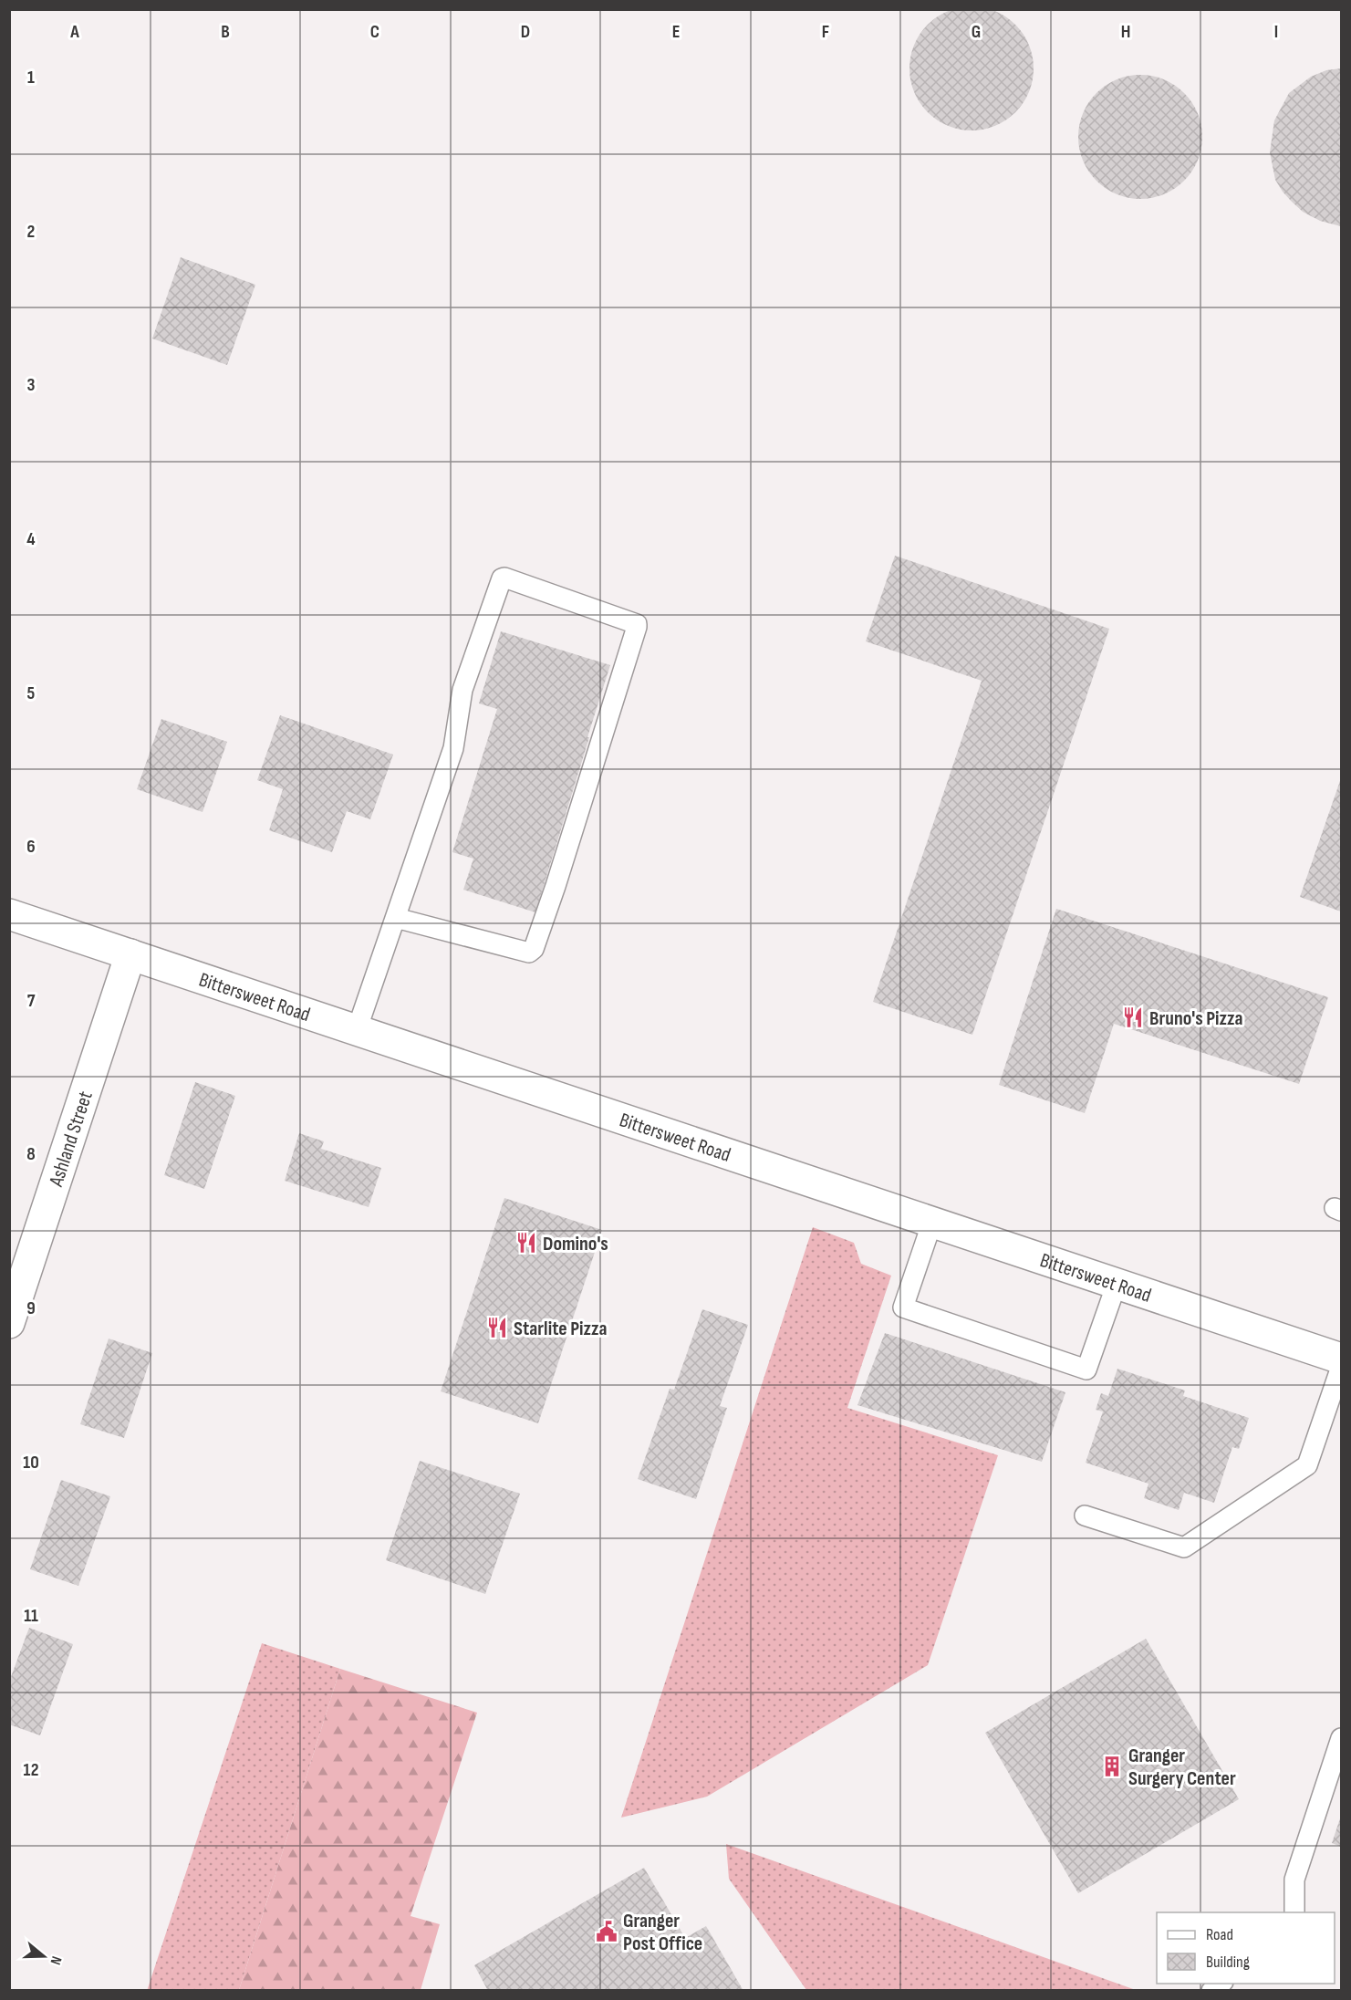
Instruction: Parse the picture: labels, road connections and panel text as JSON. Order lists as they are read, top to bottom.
{
  "streets": {
    "street": ["Bittersweet Road", "Ashland Street"]
  },
  "crossings": [
    ["Bittersweet Road", "Ashland Street"]
  ],
  "places": {
    "restaurant": ["Bruno's Pizza", "Domino's", "Starlite Pizza"],
    "building": ["Granger Surgery Center"],
    "public building": ["Granger Post Office"]
  },
  "legend": ["Road", "Building"],
  "north": "right",
  "grid": {
    "columns": [
      "A",
      "B",
      "C",
      "D",
      "E",
      "F",
      "G",
      "H",
      "I"
    ],
    "rows": [
      "1",
      "2",
      "3",
      "4",
      "5",
      "6",
      "7",
      "8",
      "9",
      "10",
      "11",
      "12"
    ]
  }
}
